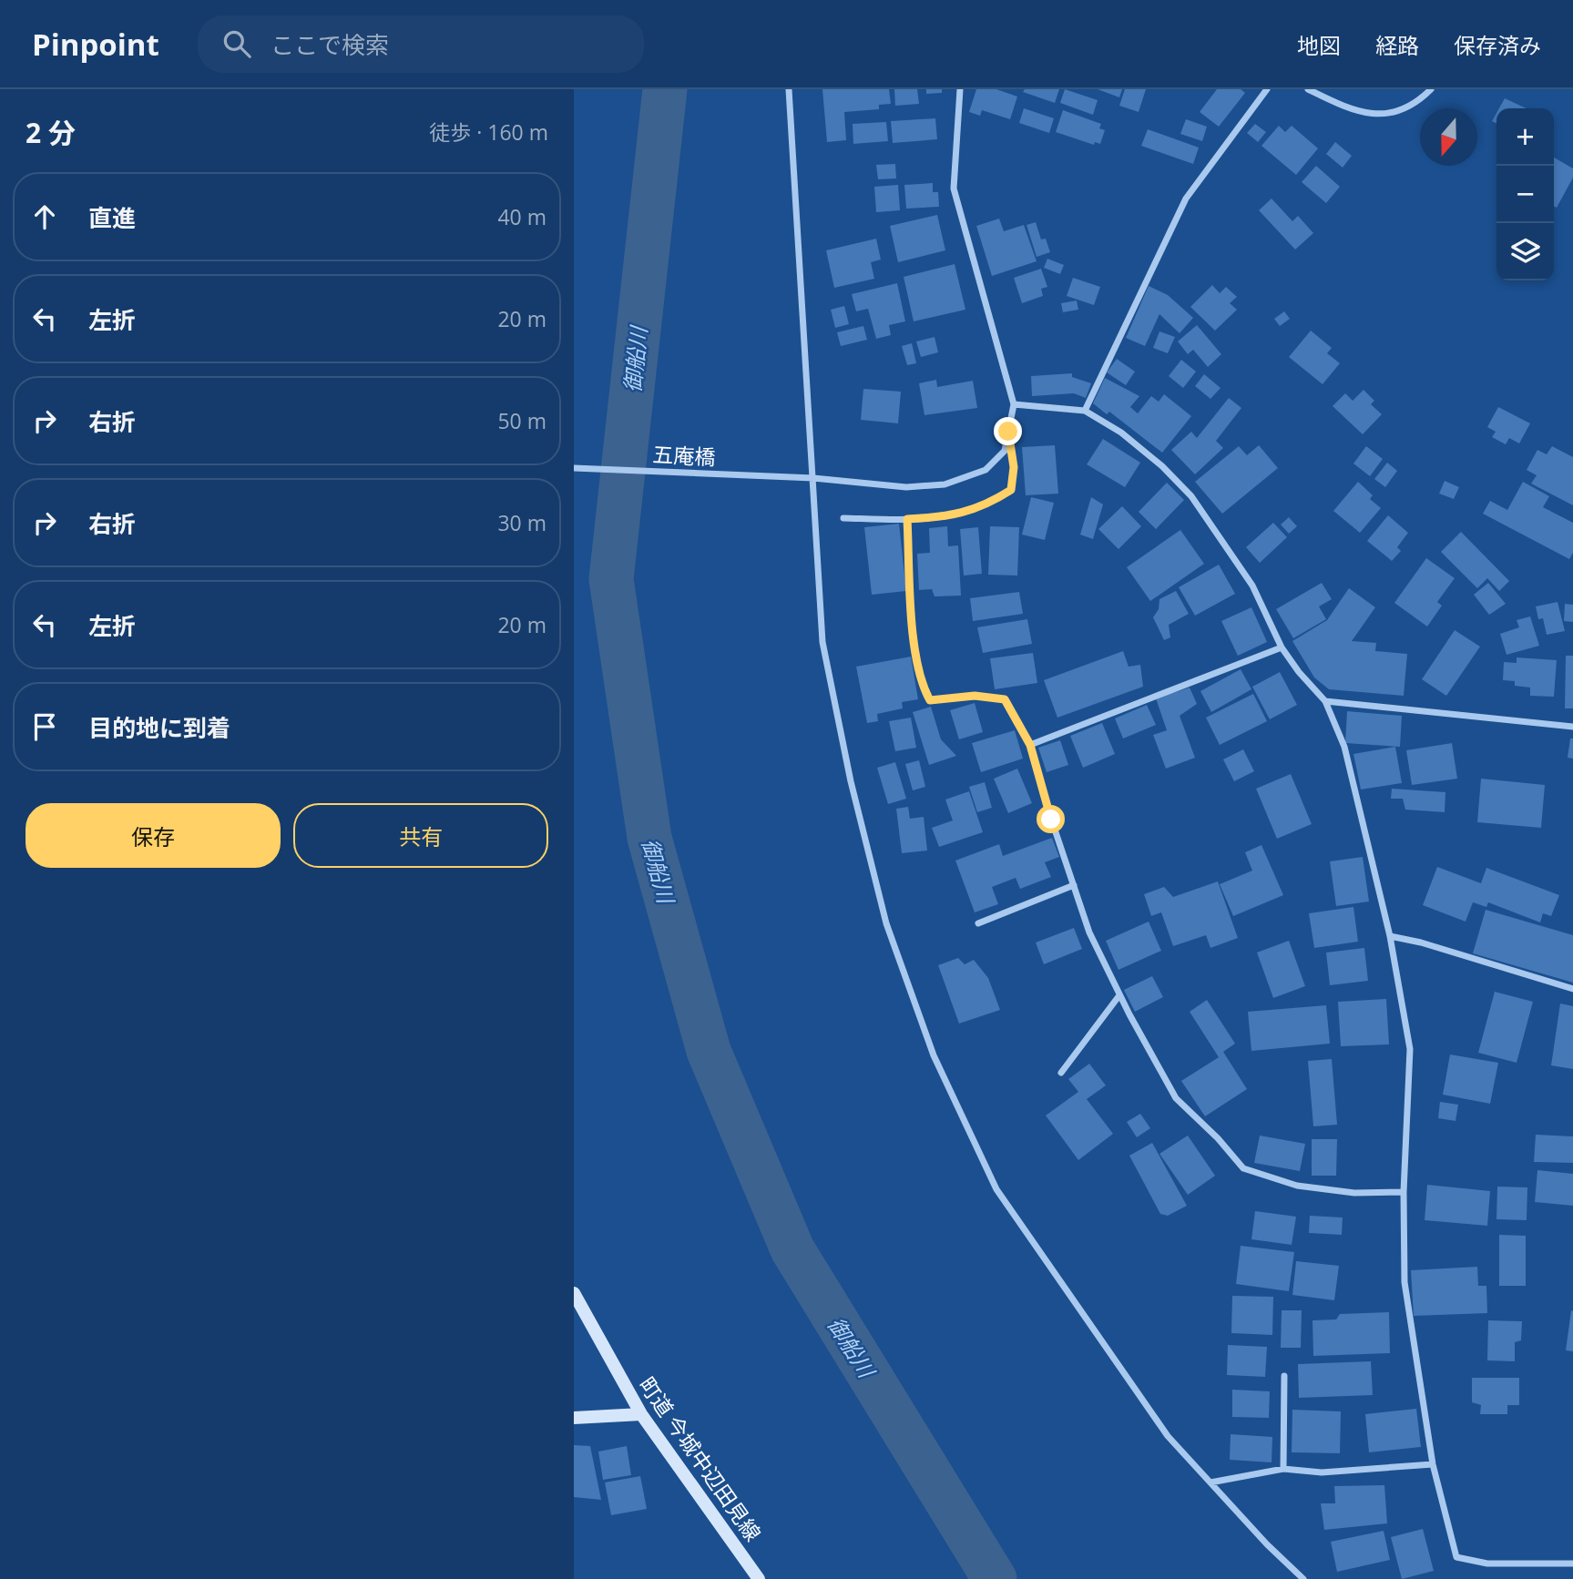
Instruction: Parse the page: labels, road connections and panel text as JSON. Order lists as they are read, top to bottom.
{
  "streets": {
    "street": ["五庵橋", "町道 今城中辺田見線"]
  },
  "water": ["御船川"],
  "north": "bottom",
  "page": {
    "header": "Pinpoint",
    "search": "ここで検索",
    "nav": ["地図", "経路", "保存済み"],
    "heading": ["2 分", "徒歩 · 160 m"],
    "map_buttons": ["+", "−"],
    "list": [
      ["直進", "40 m"],
      ["左折", "20 m"],
      ["右折", "50 m"],
      ["右折", "30 m"],
      ["左折", "20 m"],
      "目的地に到着"
    ],
    "buttons": ["保存", "共有"]
  }
}
